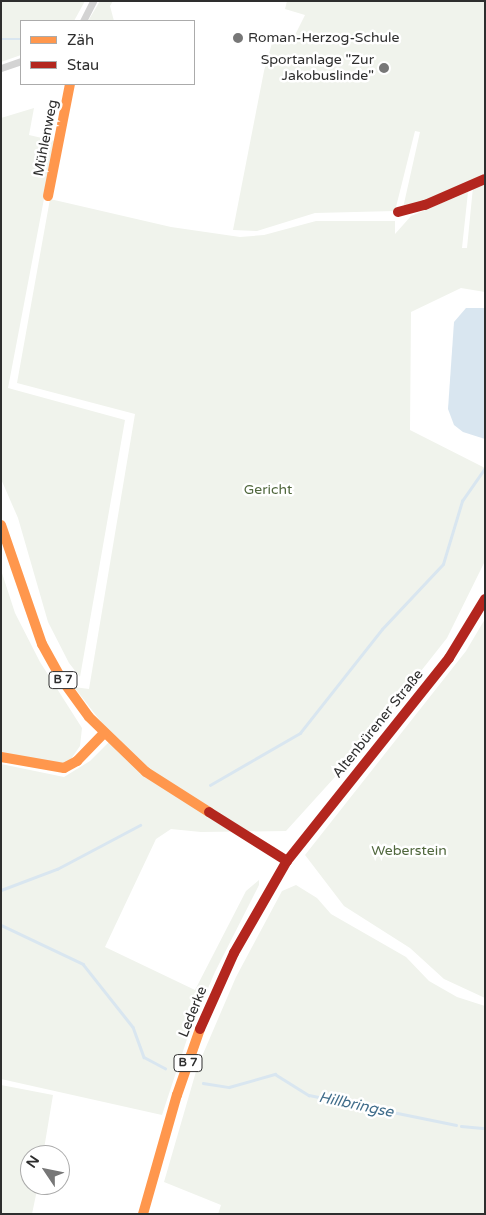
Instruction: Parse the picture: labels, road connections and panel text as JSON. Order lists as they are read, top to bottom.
{
  "streets": {
    "main road": [
      "Mühlenweg",
      "B 7",
      "Altenbürener Straße",
      "Lederke"
    ]
  },
  "crossings": [
    ["B 7", "Altenbürener Straße"],
    ["B 7", "Lederke"],
    ["Altenbürener Straße", "Lederke"]
  ],
  "water": ["Hillbringse"],
  "parks": ["Gericht", "Weberstein"],
  "places": ["Roman-Herzog-Schule", "Sportanlage \"Zur Jakobuslinde\""],
  "legend": ["Zäh", "Stau"],
  "north": "top left"
}
